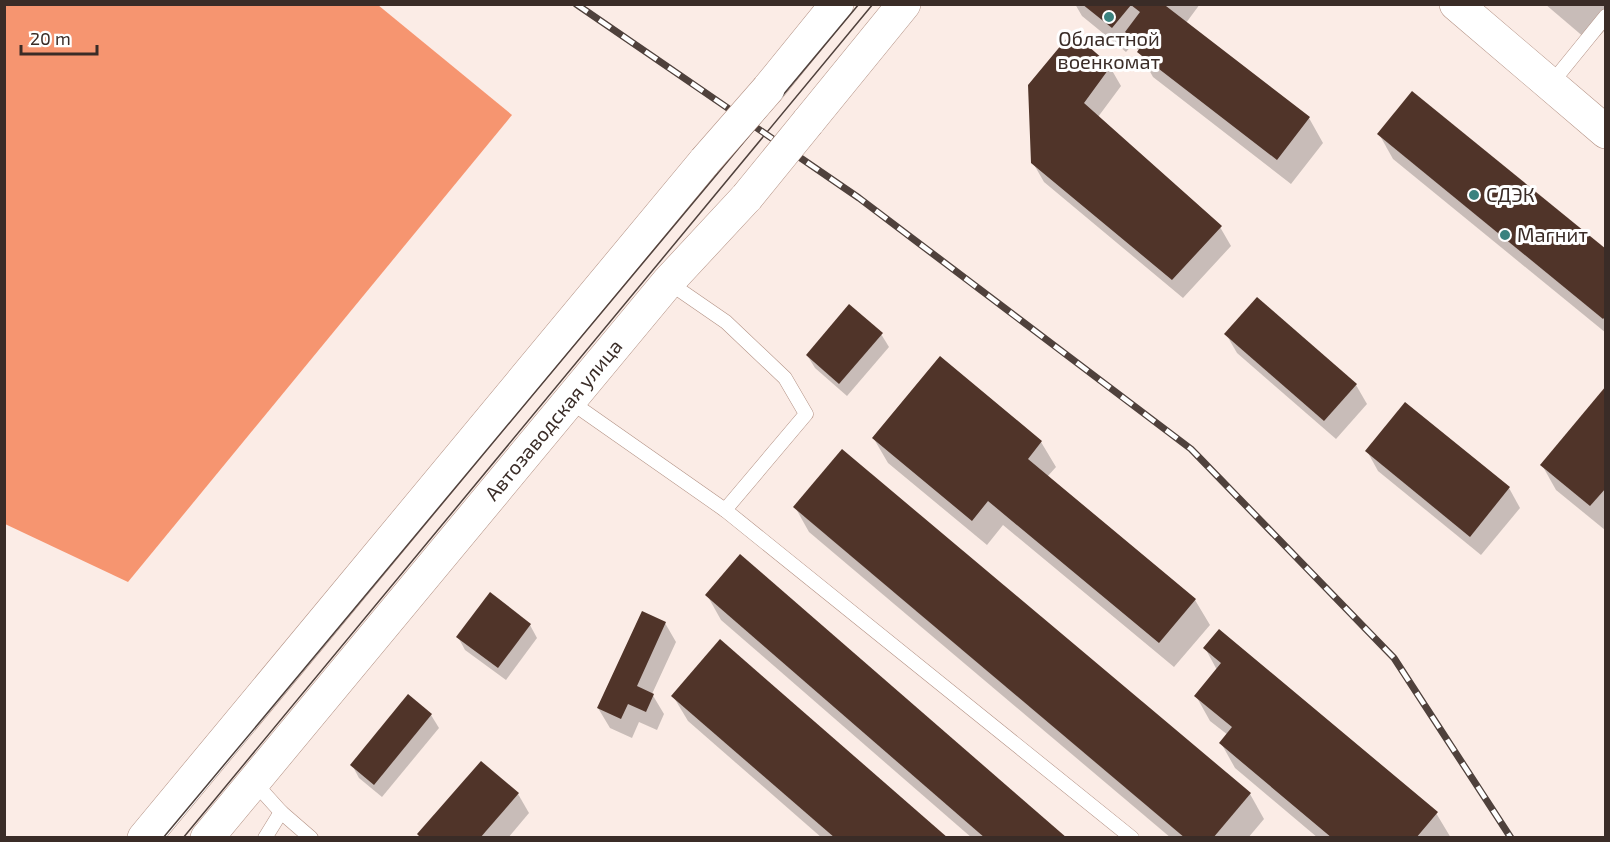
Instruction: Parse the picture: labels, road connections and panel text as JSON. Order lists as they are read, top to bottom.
{
  "streets": {
    "main road": ["Автозаводская улица"]
  },
  "places": ["Областной военкомат", "СДЭК", "Магнит"],
  "scale_bar": "20 m"
}
